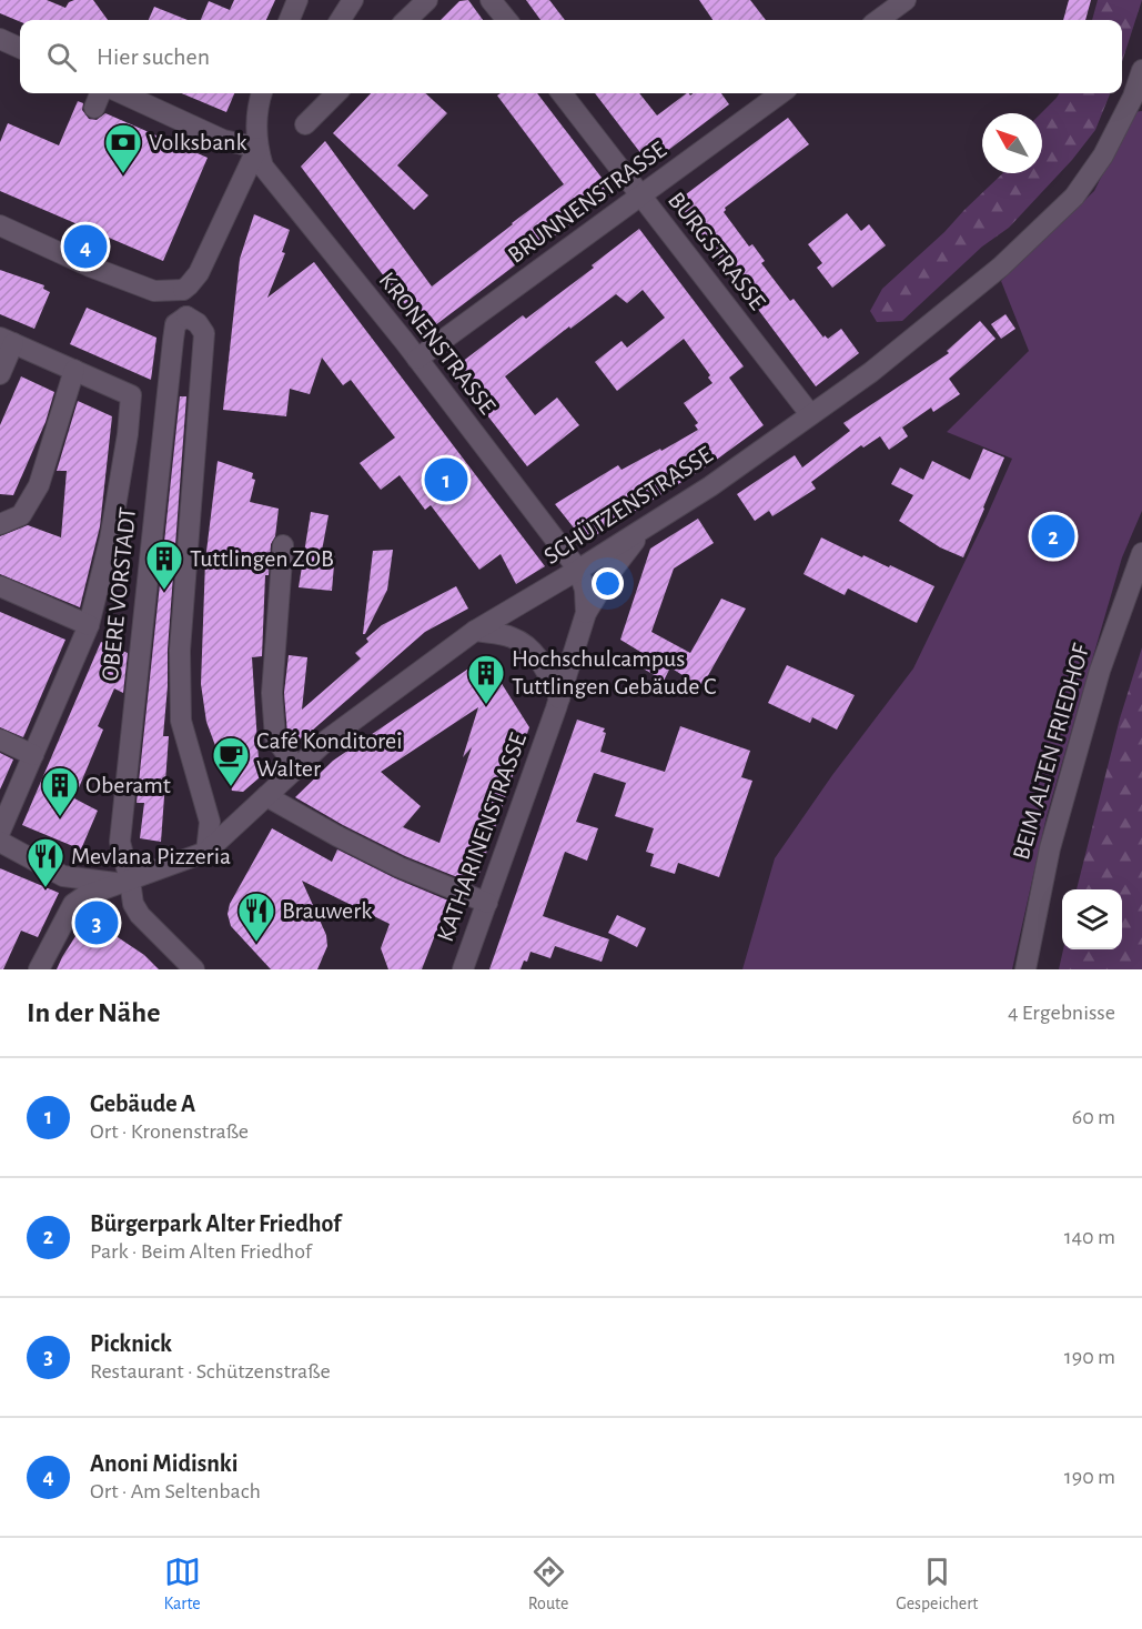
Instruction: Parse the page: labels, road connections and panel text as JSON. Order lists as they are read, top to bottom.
{
  "streets": {
    "street": [
      "BRUNNENSTRASSE",
      "BURGSTRASSE",
      "KRONENSTRASSE",
      "SCHÜTZENSTRASSE",
      "OBERE VORSTADT",
      "BEIM ALTEN FRIEDHOF",
      "KATHARINENSTRASSE"
    ]
  },
  "crossings": [
    ["BRUNNENSTRASSE", "BURGSTRASSE"],
    ["BRUNNENSTRASSE", "KRONENSTRASSE"],
    ["BURGSTRASSE", "SCHÜTZENSTRASSE"],
    ["KRONENSTRASSE", "SCHÜTZENSTRASSE"],
    ["KRONENSTRASSE", "KATHARINENSTRASSE"],
    ["SCHÜTZENSTRASSE", "OBERE VORSTADT"],
    ["SCHÜTZENSTRASSE", "KATHARINENSTRASSE"]
  ],
  "places": {
    "bank": ["Volksbank"],
    "building": ["Tuttlingen ZOB", "Hochschulcampus Tuttlingen Gebäude C", "Oberamt"],
    "cafe": ["Café Konditorei Walter"],
    "restaurant": ["Mevlana Pizzeria", "Brauwerk"]
  },
  "north": "top left",
  "page": {
    "search": "Hier suchen",
    "pins": [
      "4",
      "1",
      "2",
      "3"
    ],
    "heading": ["In der Nähe", "4 Ergebnisse"],
    "list": [
      {
        "mark": "1",
        "name": "Gebäude A",
        "note": "Ort · Kronenstraße",
        "value": "60 m"
      },
      {
        "mark": "2",
        "name": "Bürgerpark Alter Friedhof",
        "note": "Park · Beim Alten Friedhof",
        "value": "140 m"
      },
      {
        "mark": "3",
        "name": "Picknick",
        "note": "Restaurant · Schützenstraße",
        "value": "190 m"
      },
      {
        "mark": "4",
        "name": "Anoni Midisnki",
        "note": "Ort · Am Seltenbach",
        "value": "190 m"
      }
    ],
    "nav": ["Karte", "Route", "Gespeichert"]
  }
}
